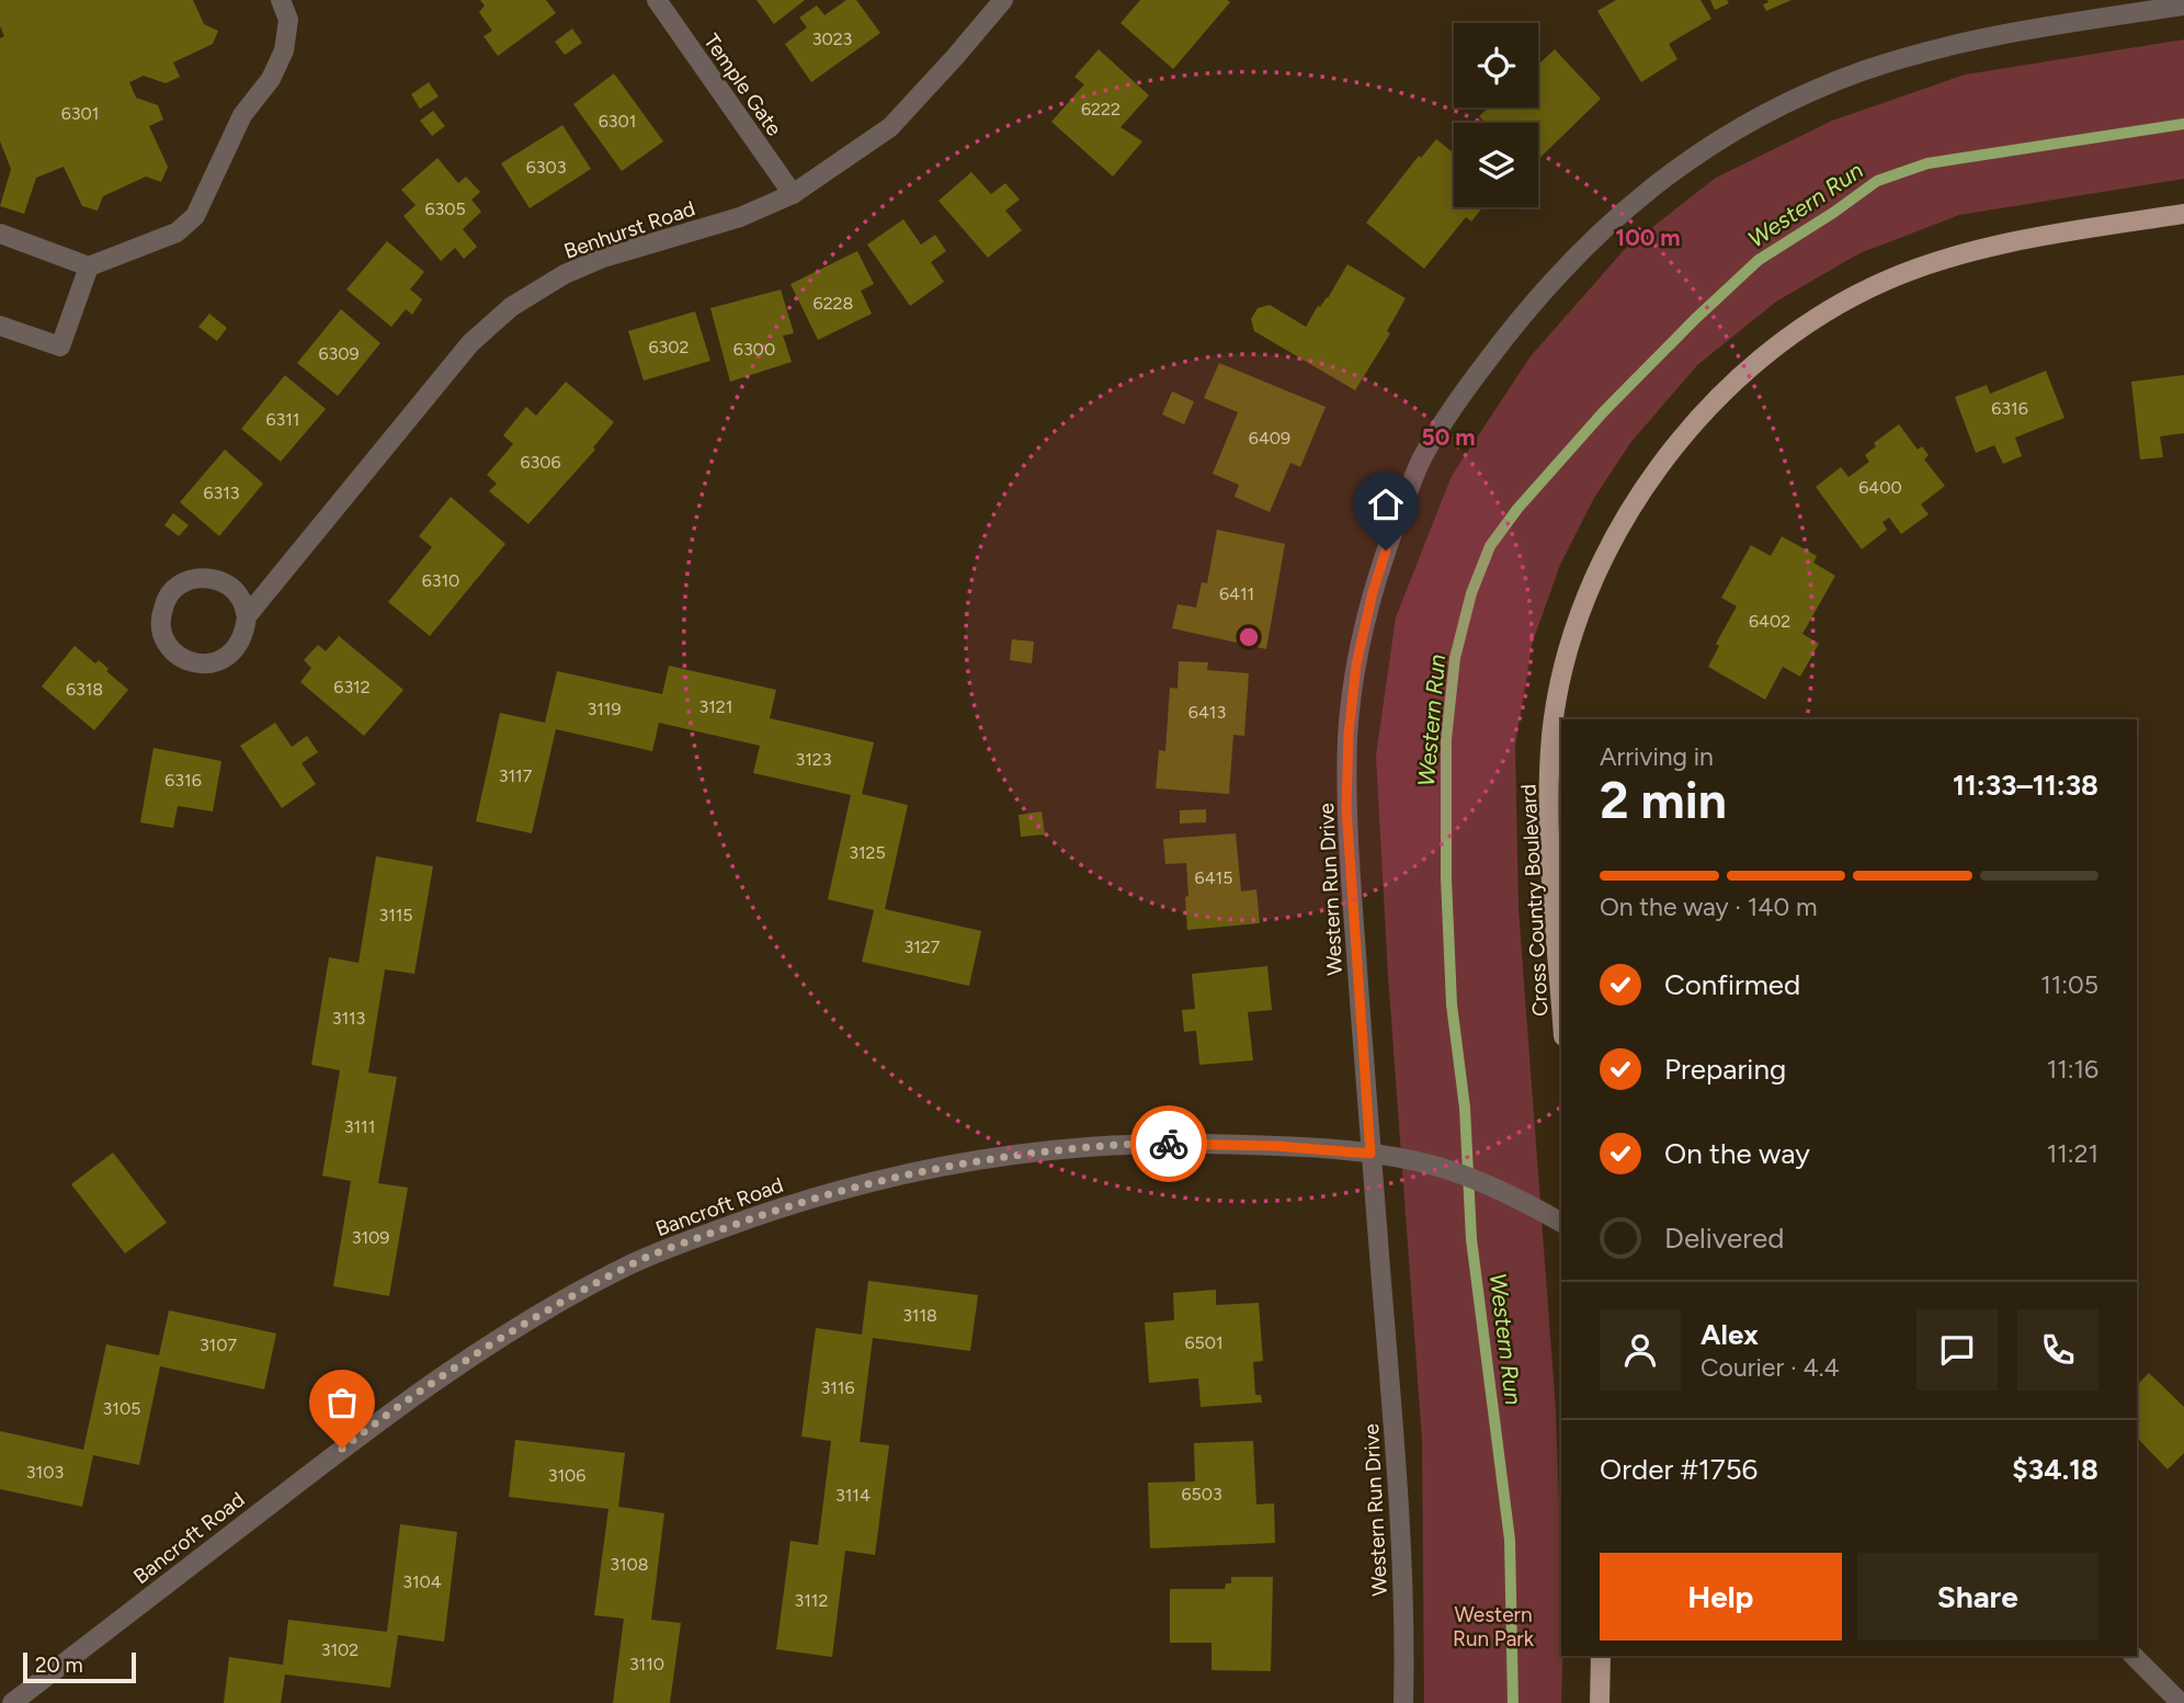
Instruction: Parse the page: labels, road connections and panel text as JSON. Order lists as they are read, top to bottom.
{
  "streets": {
    "main road": ["Cross Country Boulevard"],
    "street": [
      "Temple Gate",
      "Benhurst Road",
      "Western Run Drive",
      "Bancroft Road"
    ]
  },
  "crossings": [
    ["Temple Gate", "Benhurst Road"],
    ["Western Run Drive", "Bancroft Road"]
  ],
  "water": ["Western Run"],
  "parks": ["Western Run Park"],
  "house_numbers": [
    "3023",
    "6222",
    "6301",
    "6301",
    "6303",
    "6305",
    "6228",
    "6302",
    "6300",
    "6309",
    "6316",
    "6311",
    "6409",
    "6306",
    "6400",
    "6313",
    "6310",
    "6411",
    "6402",
    "6312",
    "6318",
    "3121",
    "3119",
    "6413",
    "3123",
    "3117",
    "6316",
    "3125",
    "6415",
    "3115",
    "3127",
    "3113",
    "3111",
    "3109",
    "3118",
    "6501",
    "3107",
    "3116",
    "3105",
    "3103",
    "3106",
    "6503",
    "3114",
    "3108",
    "3104",
    "3112",
    "3102",
    "3110"
  ],
  "scale_bar": "20 m",
  "page": {
    "heading": ["2 min", "Arriving in", "11:33–11:38"],
    "panel": [
      "Alex",
      "Courier · 4.4",
      "Order #1756",
      "$34.18"
    ],
    "bar": "On the way · 140 m",
    "list": [
      ["Confirmed", "11:05"],
      ["Preparing", "11:16"],
      ["On the way", "11:21"],
      "Delivered"
    ],
    "buttons": ["Help", "Share"],
    "scale": "20 m"
  },
  "rings": ["100 m", "50 m"]
}
